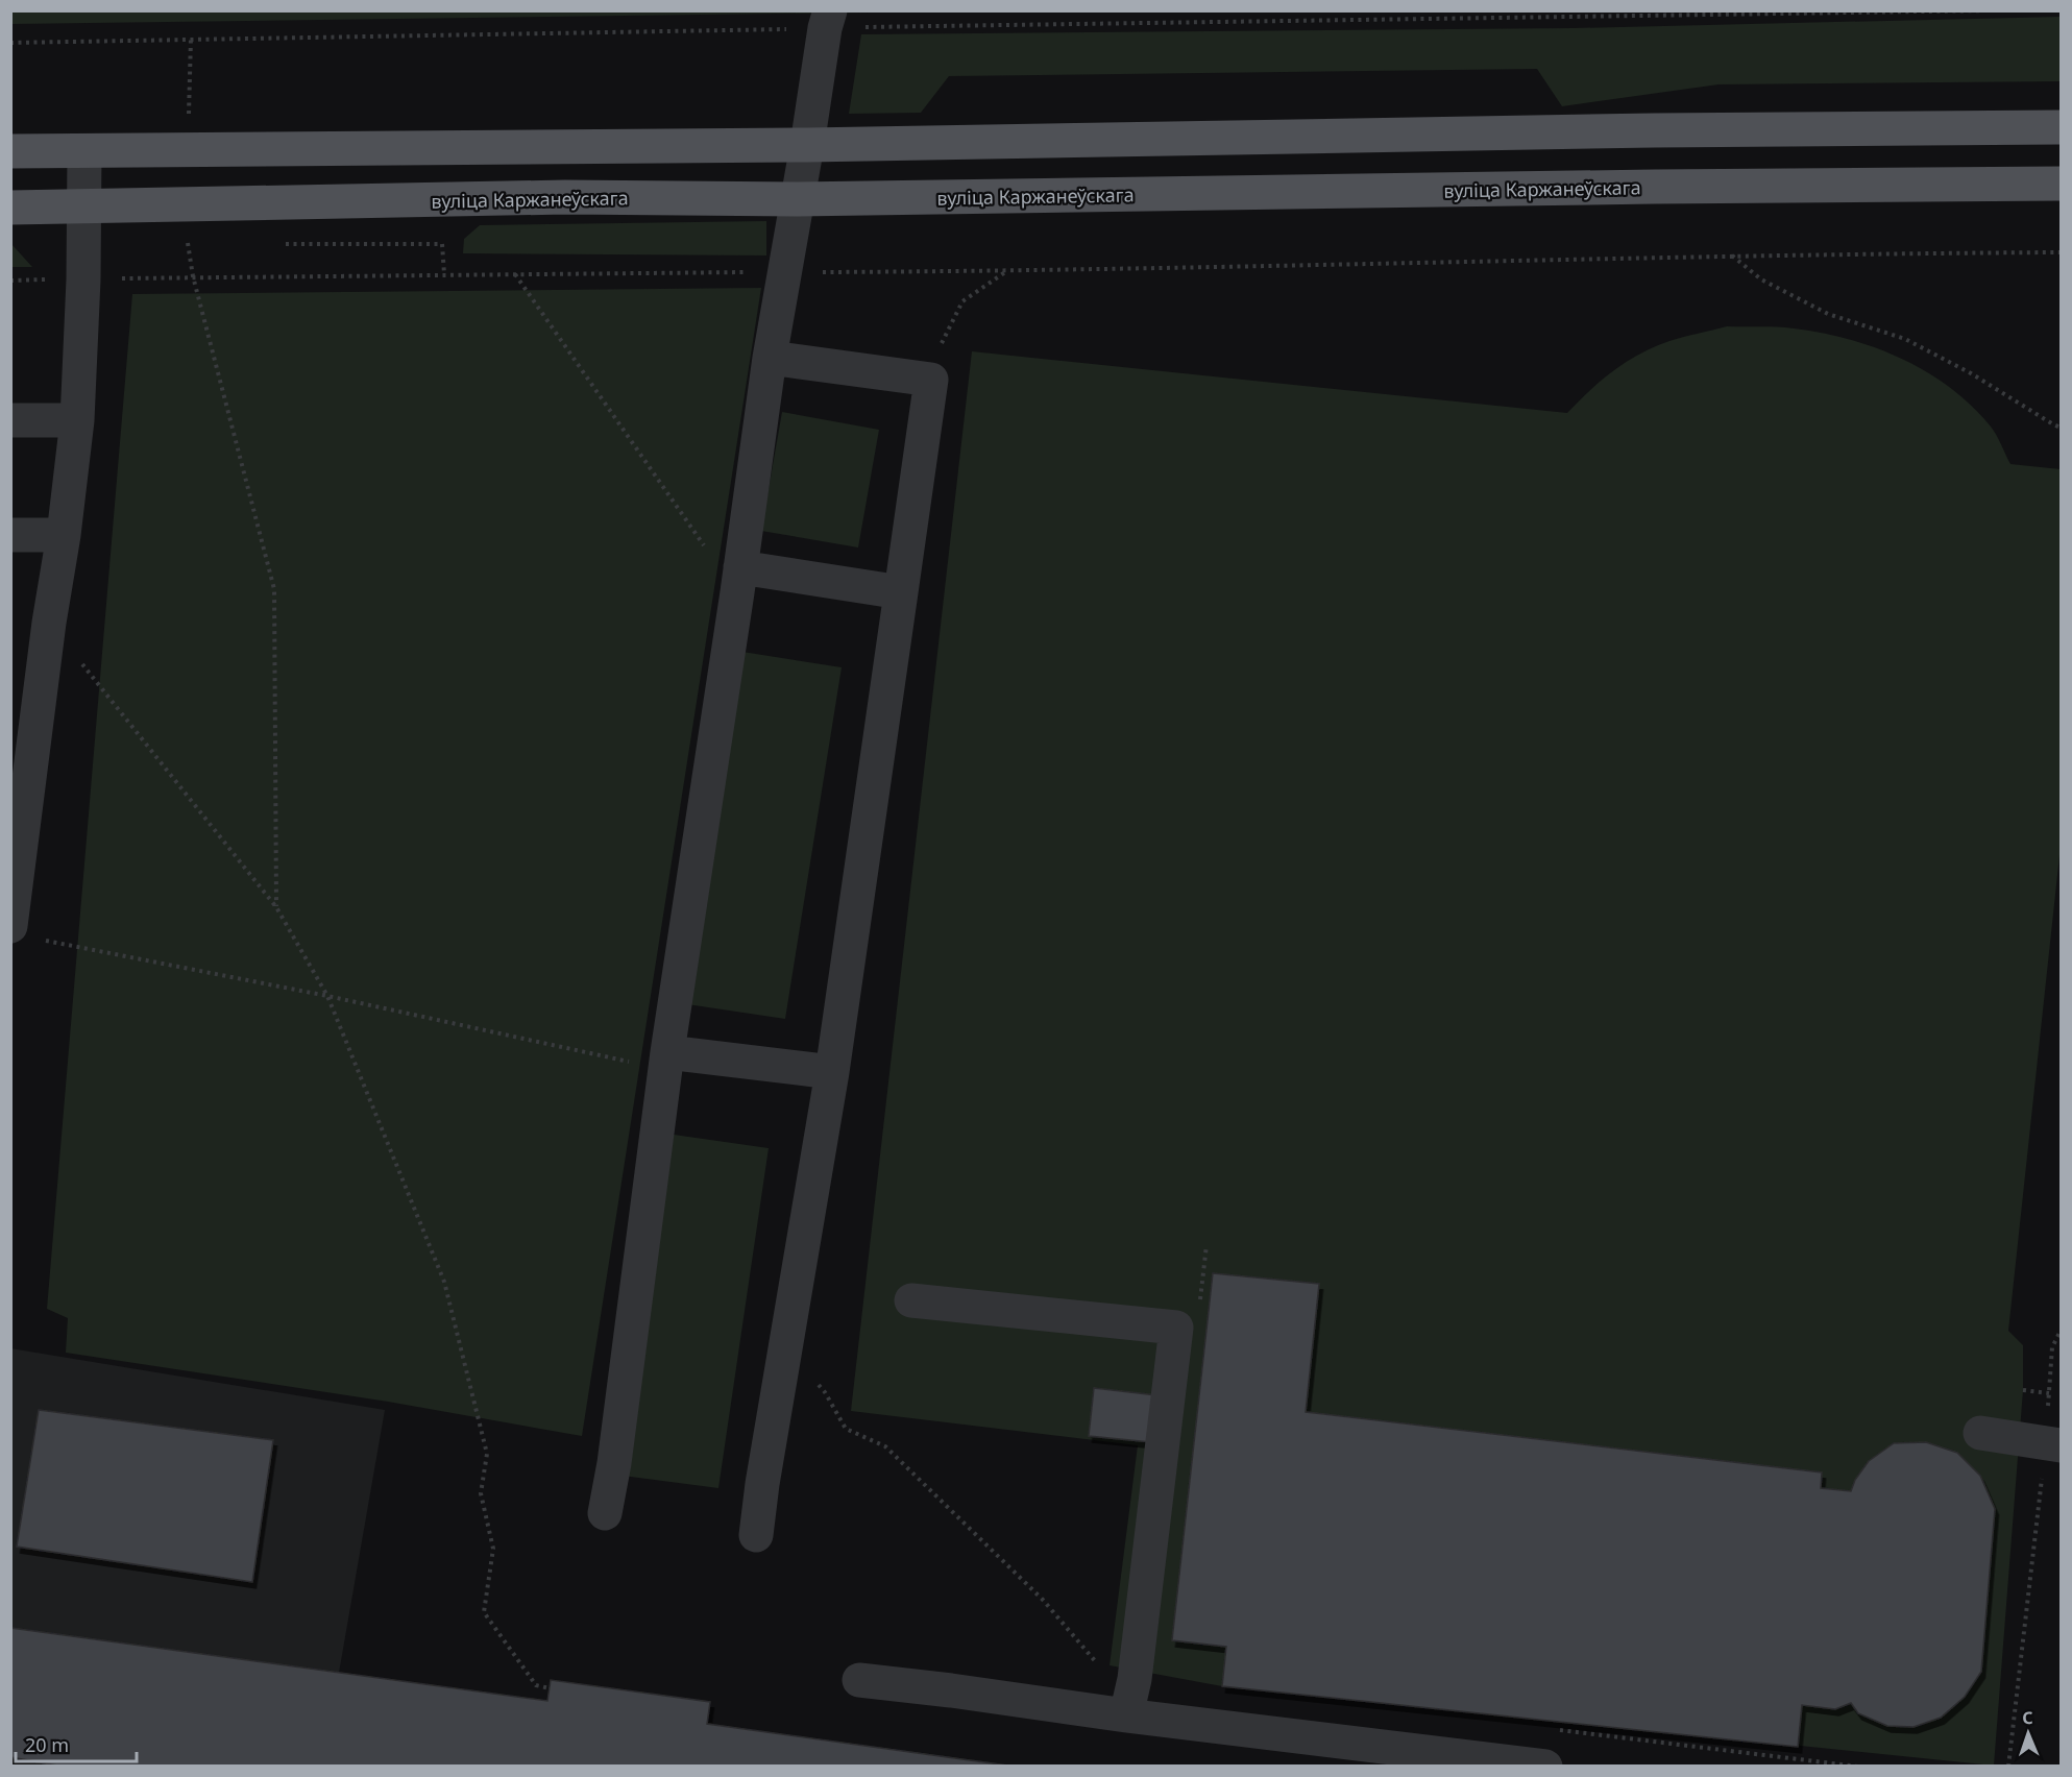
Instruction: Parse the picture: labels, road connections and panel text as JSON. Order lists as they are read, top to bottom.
{
  "streets": {
    "main road": ["вуліца Каржанеўскага"]
  },
  "scale_bar": "20 m",
  "north": "top"
}
